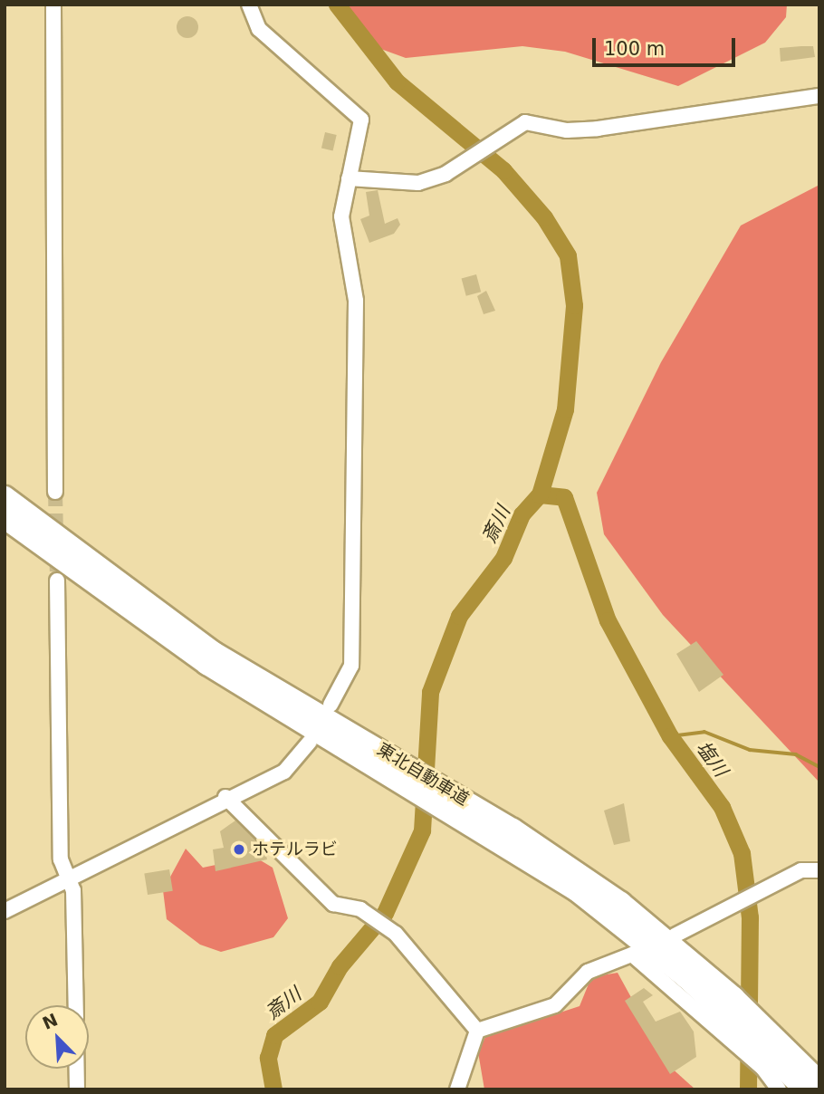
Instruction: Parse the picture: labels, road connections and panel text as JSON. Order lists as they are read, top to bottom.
{
  "streets": {
    "highway": ["東北自動車道"]
  },
  "water": ["斎川", "塩川"],
  "places": ["ホテルラビ"],
  "scale_bar": "100 m",
  "north": "top left"
}
